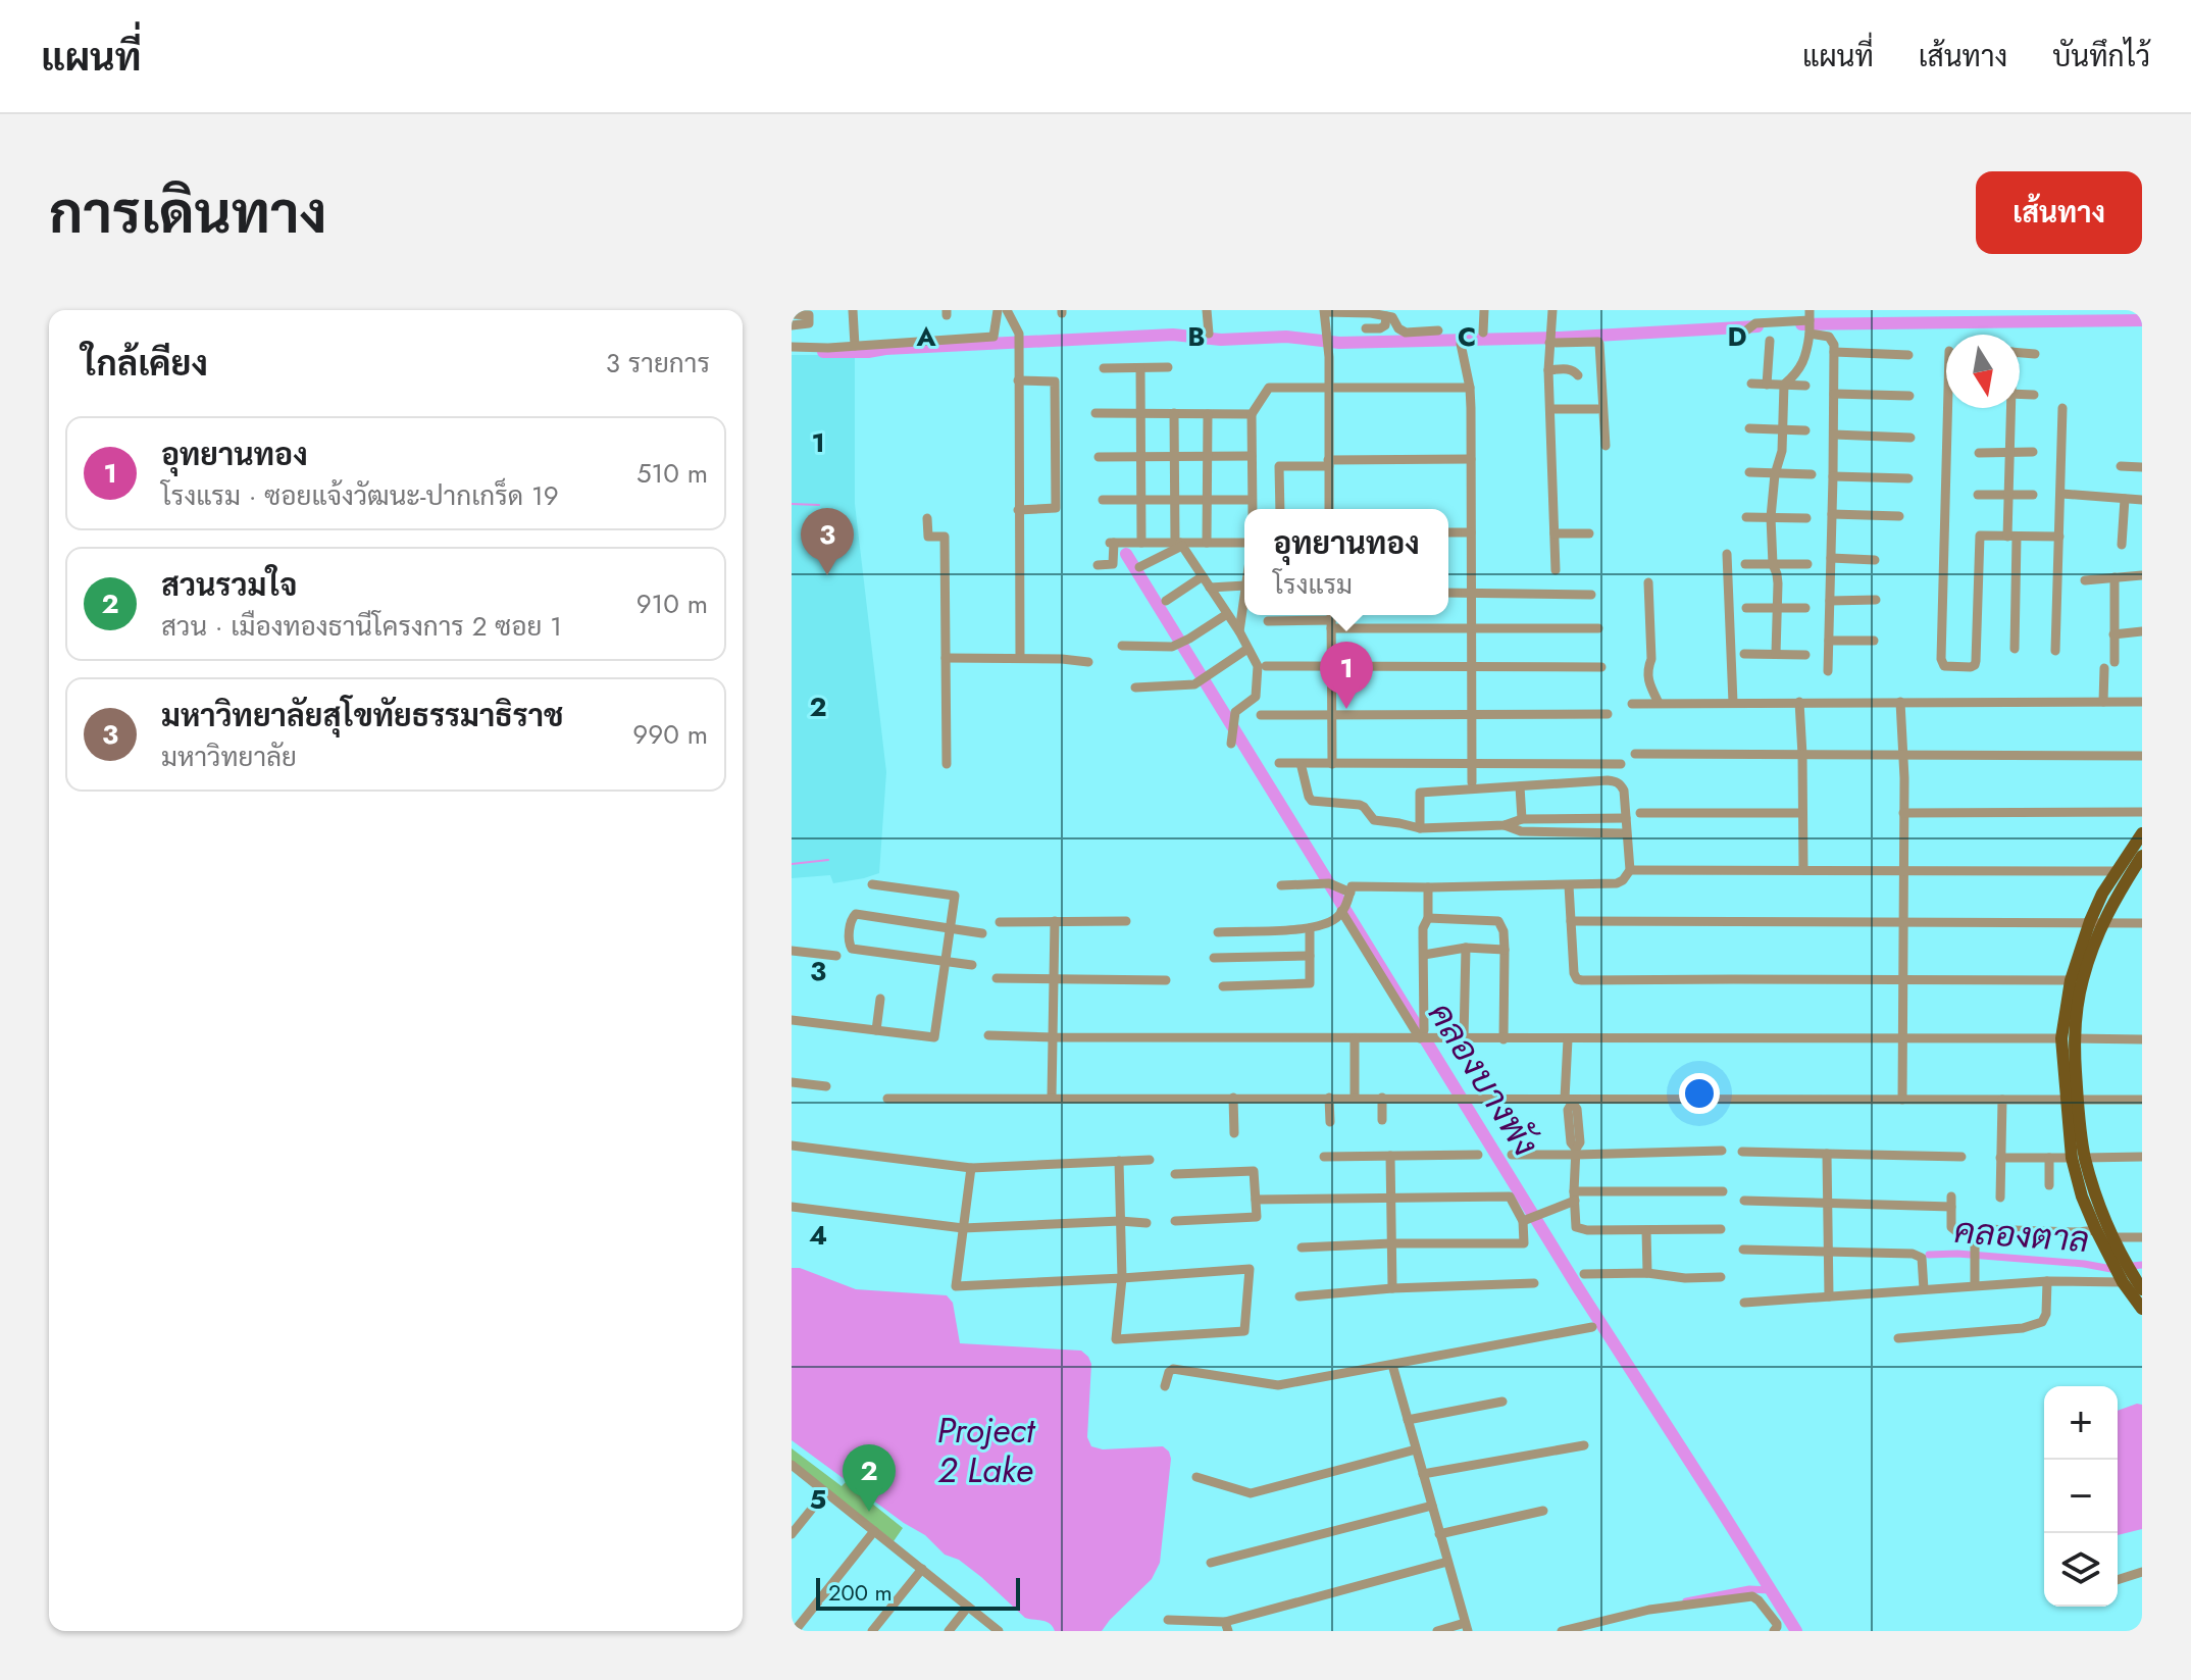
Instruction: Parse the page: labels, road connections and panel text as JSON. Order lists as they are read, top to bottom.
{
  "water": ["คลองบางพัง", "คลองตาล", "Project 2 Lake"],
  "scale_bar": "200 m",
  "north": "bottom",
  "page": {
    "header": "แผนที่",
    "nav": ["แผนที่", "เส้นทาง", "บันทึกไว้"],
    "title": "การเดินทาง",
    "buttons": "เส้นทาง",
    "heading": ["ใกล้เคียง", "3 รายการ"],
    "list": [
      {
        "mark": "1",
        "name": "อุทยานทอง",
        "note": "โรงแรม · ซอยแจ้งวัฒนะ-ปากเกร็ด 19",
        "value": "510 m"
      },
      {
        "mark": "2",
        "name": "สวนรวมใจ",
        "note": "สวน · เมืองทองธานีโครงการ 2 ซอย 1",
        "value": "910 m"
      },
      {
        "mark": "3",
        "name": "มหาวิทยาลัยสุโขทัยธรรมาธิราช",
        "note": "มหาวิทยาลัย",
        "value": "990 m"
      }
    ],
    "pins": ["3", "1", "2"],
    "popup": ["อุทยานทอง", "โรงแรม"],
    "map_buttons": ["+", "−"],
    "scale": "200 m"
  },
  "grid": {
    "columns": [
      "A",
      "B",
      "C",
      "D"
    ],
    "rows": [
      "1",
      "2",
      "3",
      "4",
      "5"
    ]
  }
}
